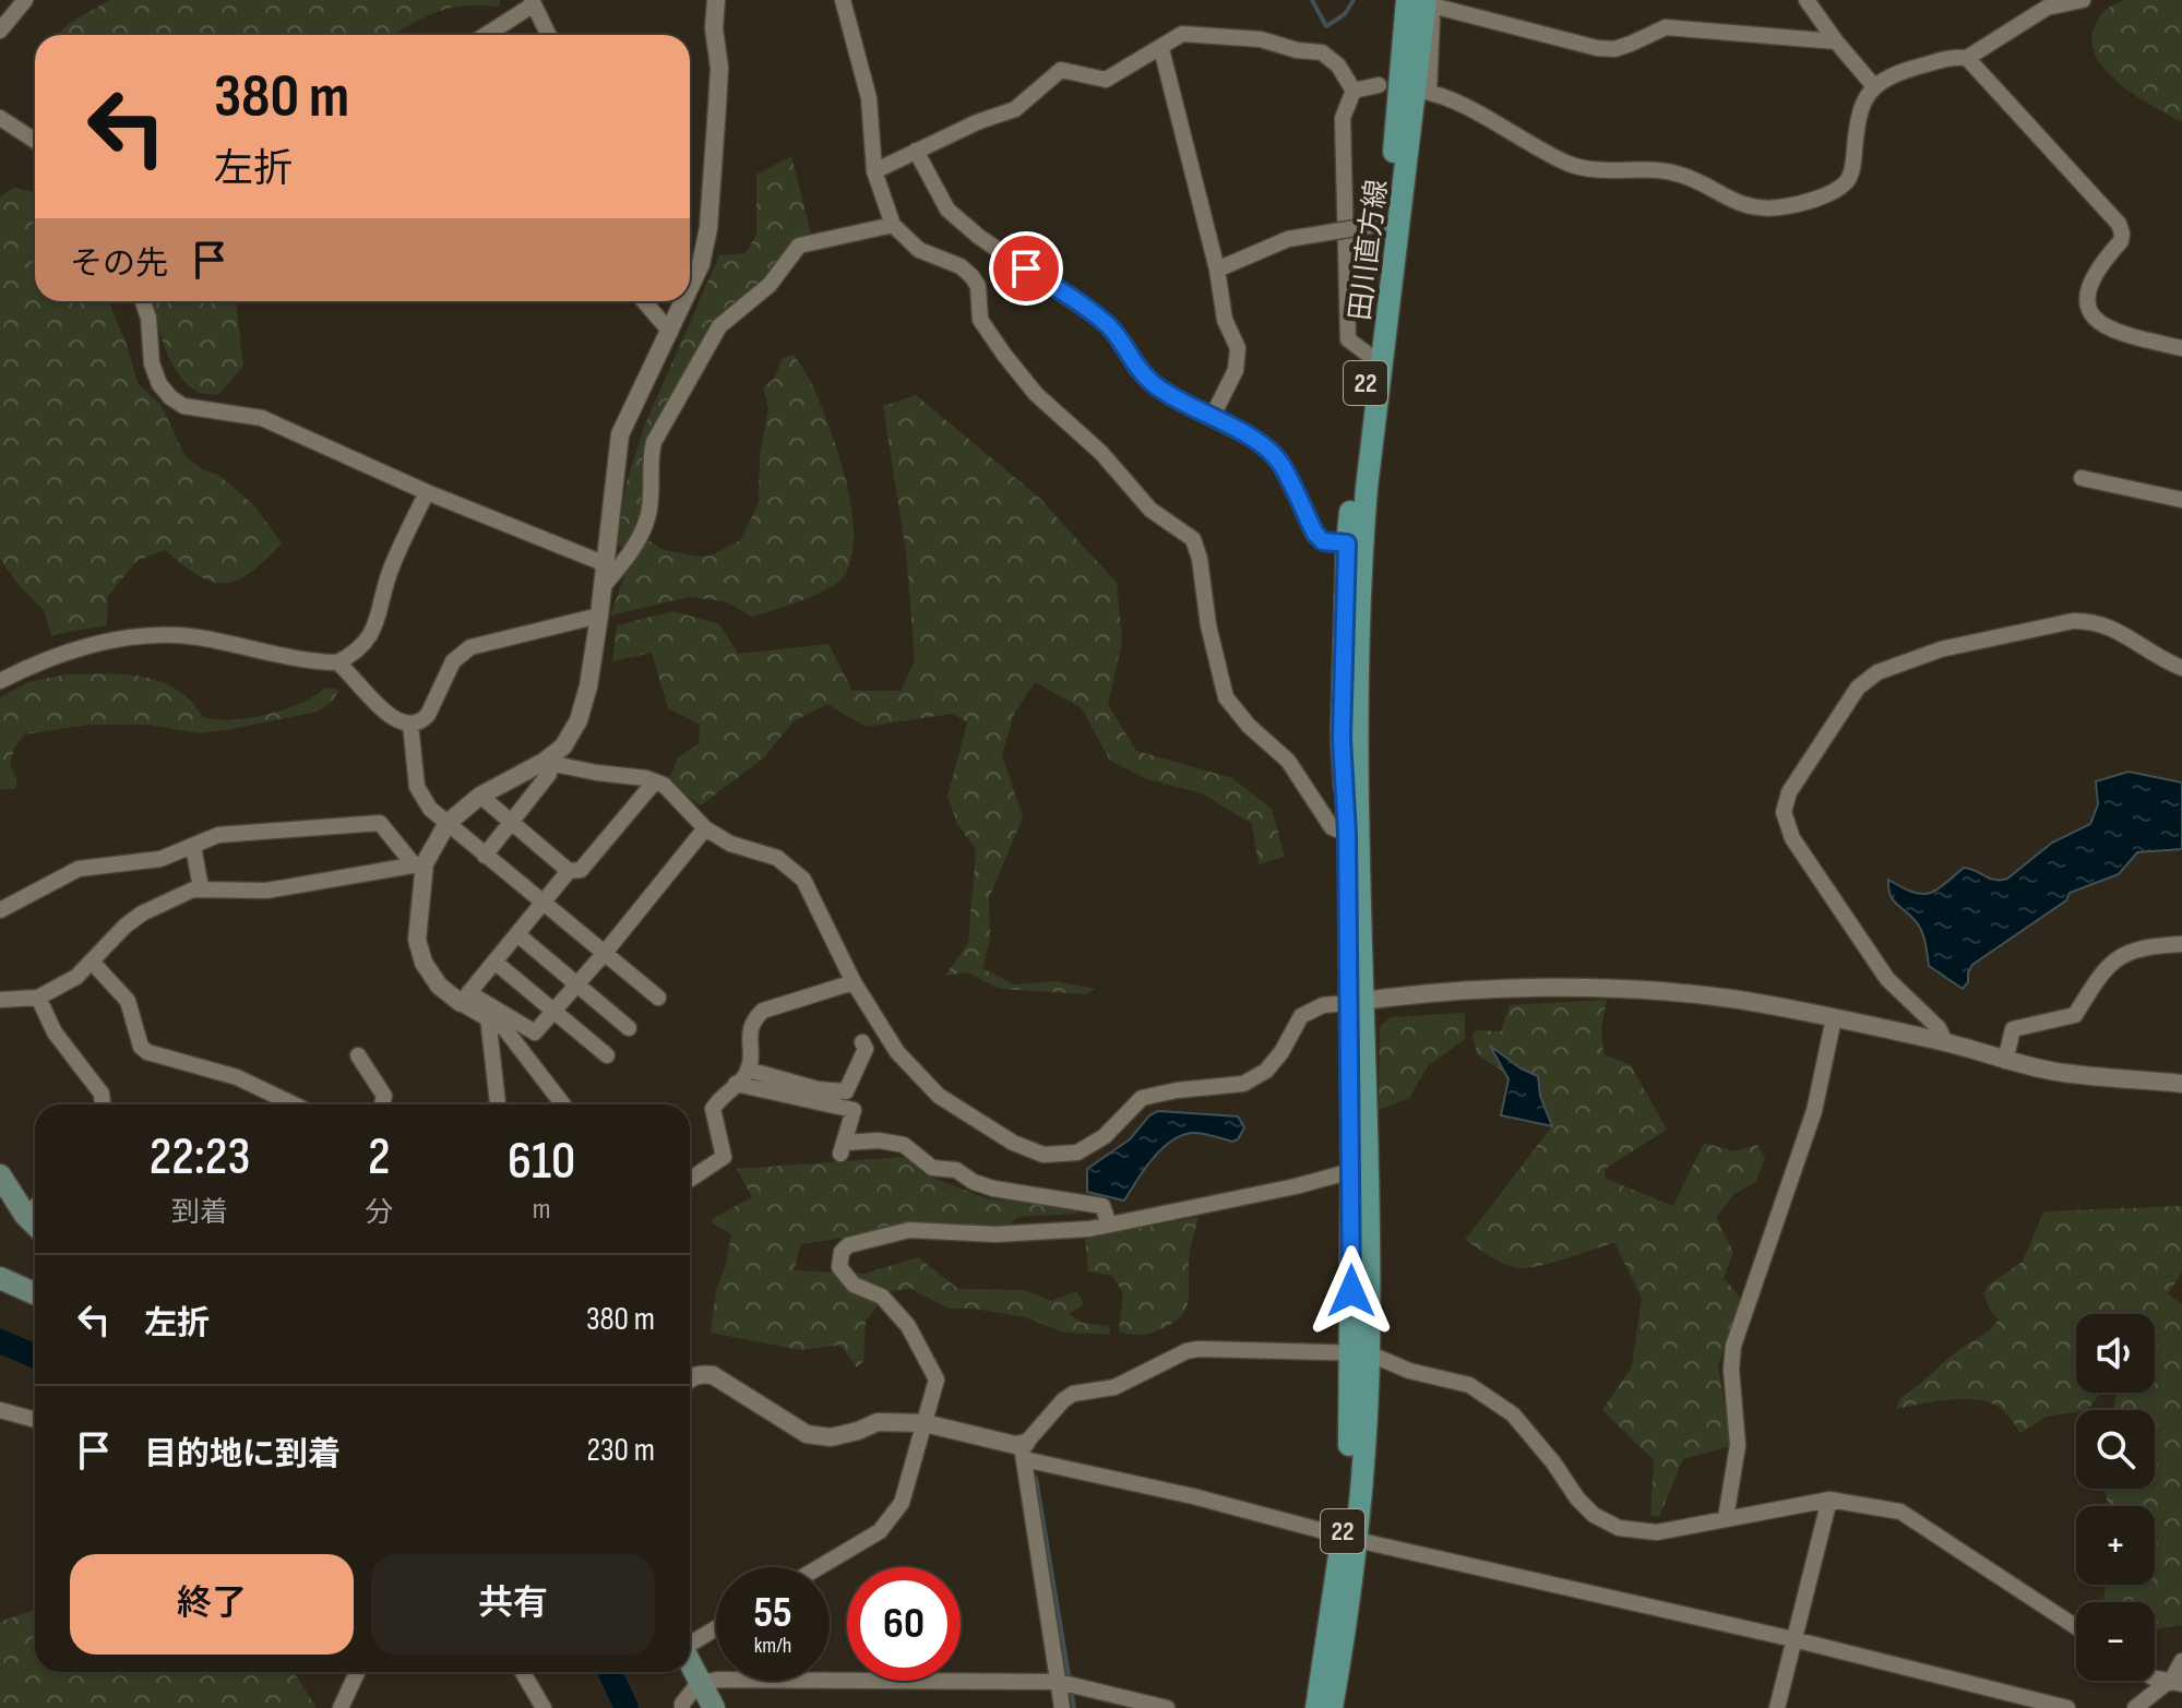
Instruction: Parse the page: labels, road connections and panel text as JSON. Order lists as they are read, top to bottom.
{
  "streets": {
    "main road": ["田川直方線", "22"]
  },
  "page": {
    "turn": ["380 m", "左折"],
    "then": "その先",
    "eta": [
      "22:23",
      "到着",
      "2",
      "分",
      "610",
      "m"
    ],
    "list": [
      {
        "name": "左折",
        "value": "380 m"
      },
      {
        "name": "目的地に到着",
        "value": "230 m"
      }
    ],
    "map_buttons": ["+", "−"],
    "buttons": ["終了", "共有"],
    "speed": "55 km/h",
    "limit": "60"
  }
}
